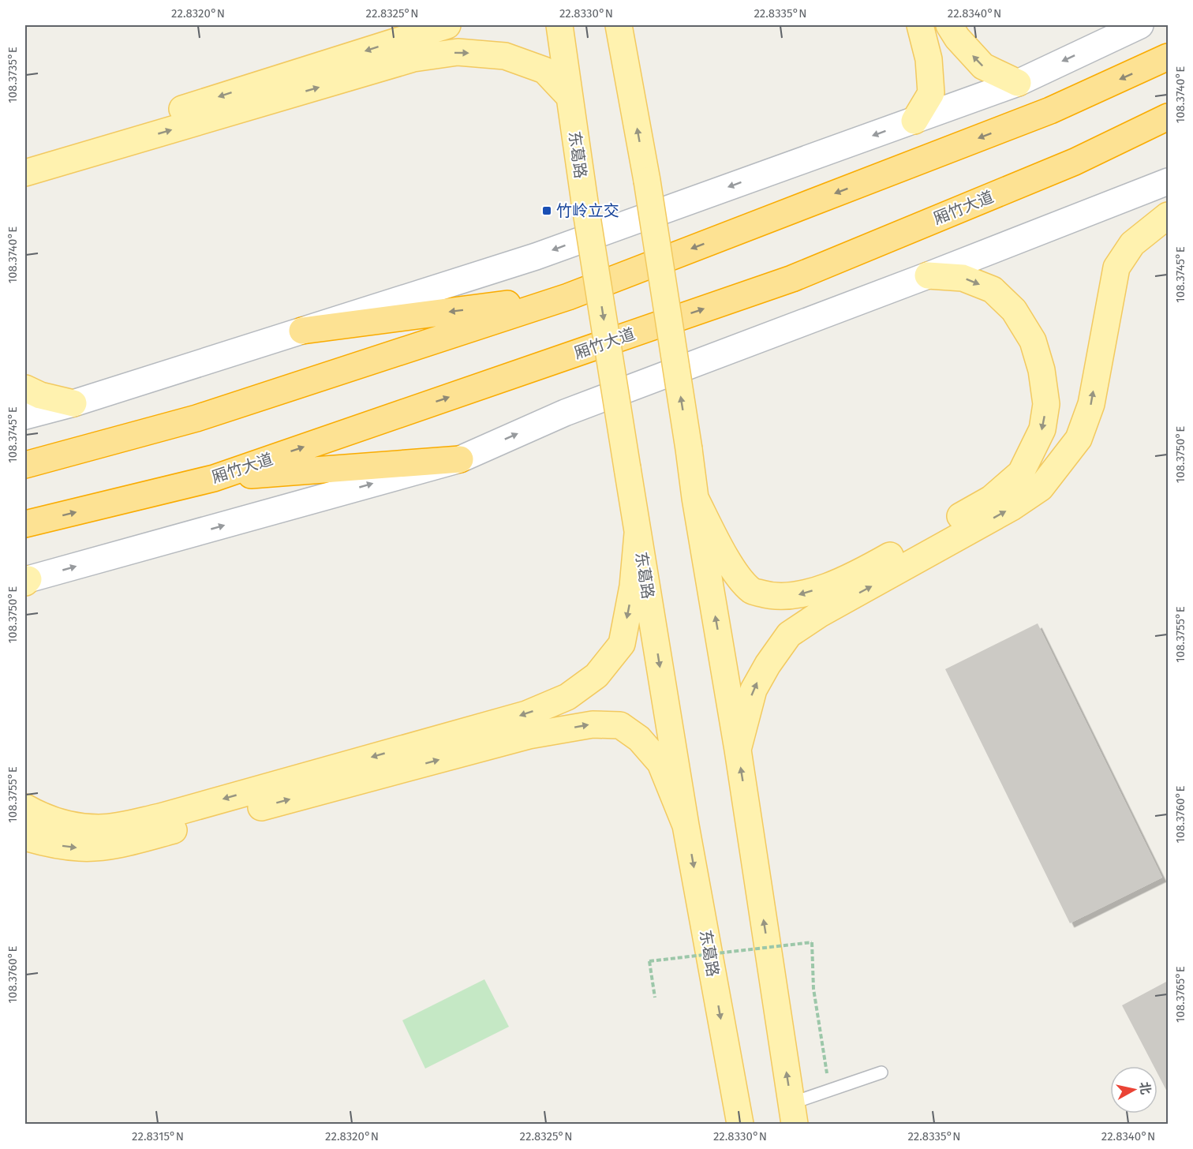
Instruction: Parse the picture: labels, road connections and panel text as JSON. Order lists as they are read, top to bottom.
{
  "streets": {
    "highway": ["厢竹大道"],
    "main road": ["东葛路"]
  },
  "places": {
    "transit": ["竹岭立交"]
  },
  "north": "right",
  "coordinates": [
    "22.8320°N",
    "22.8325°N",
    "22.8330°N",
    "22.8335°N",
    "22.8340°N",
    "108.3735°E",
    "108.3740°E",
    "108.3745°E",
    "108.3750°E",
    "108.3755°E",
    "108.3760°E",
    "108.3765°E",
    "22.8315°N"
  ]
}
